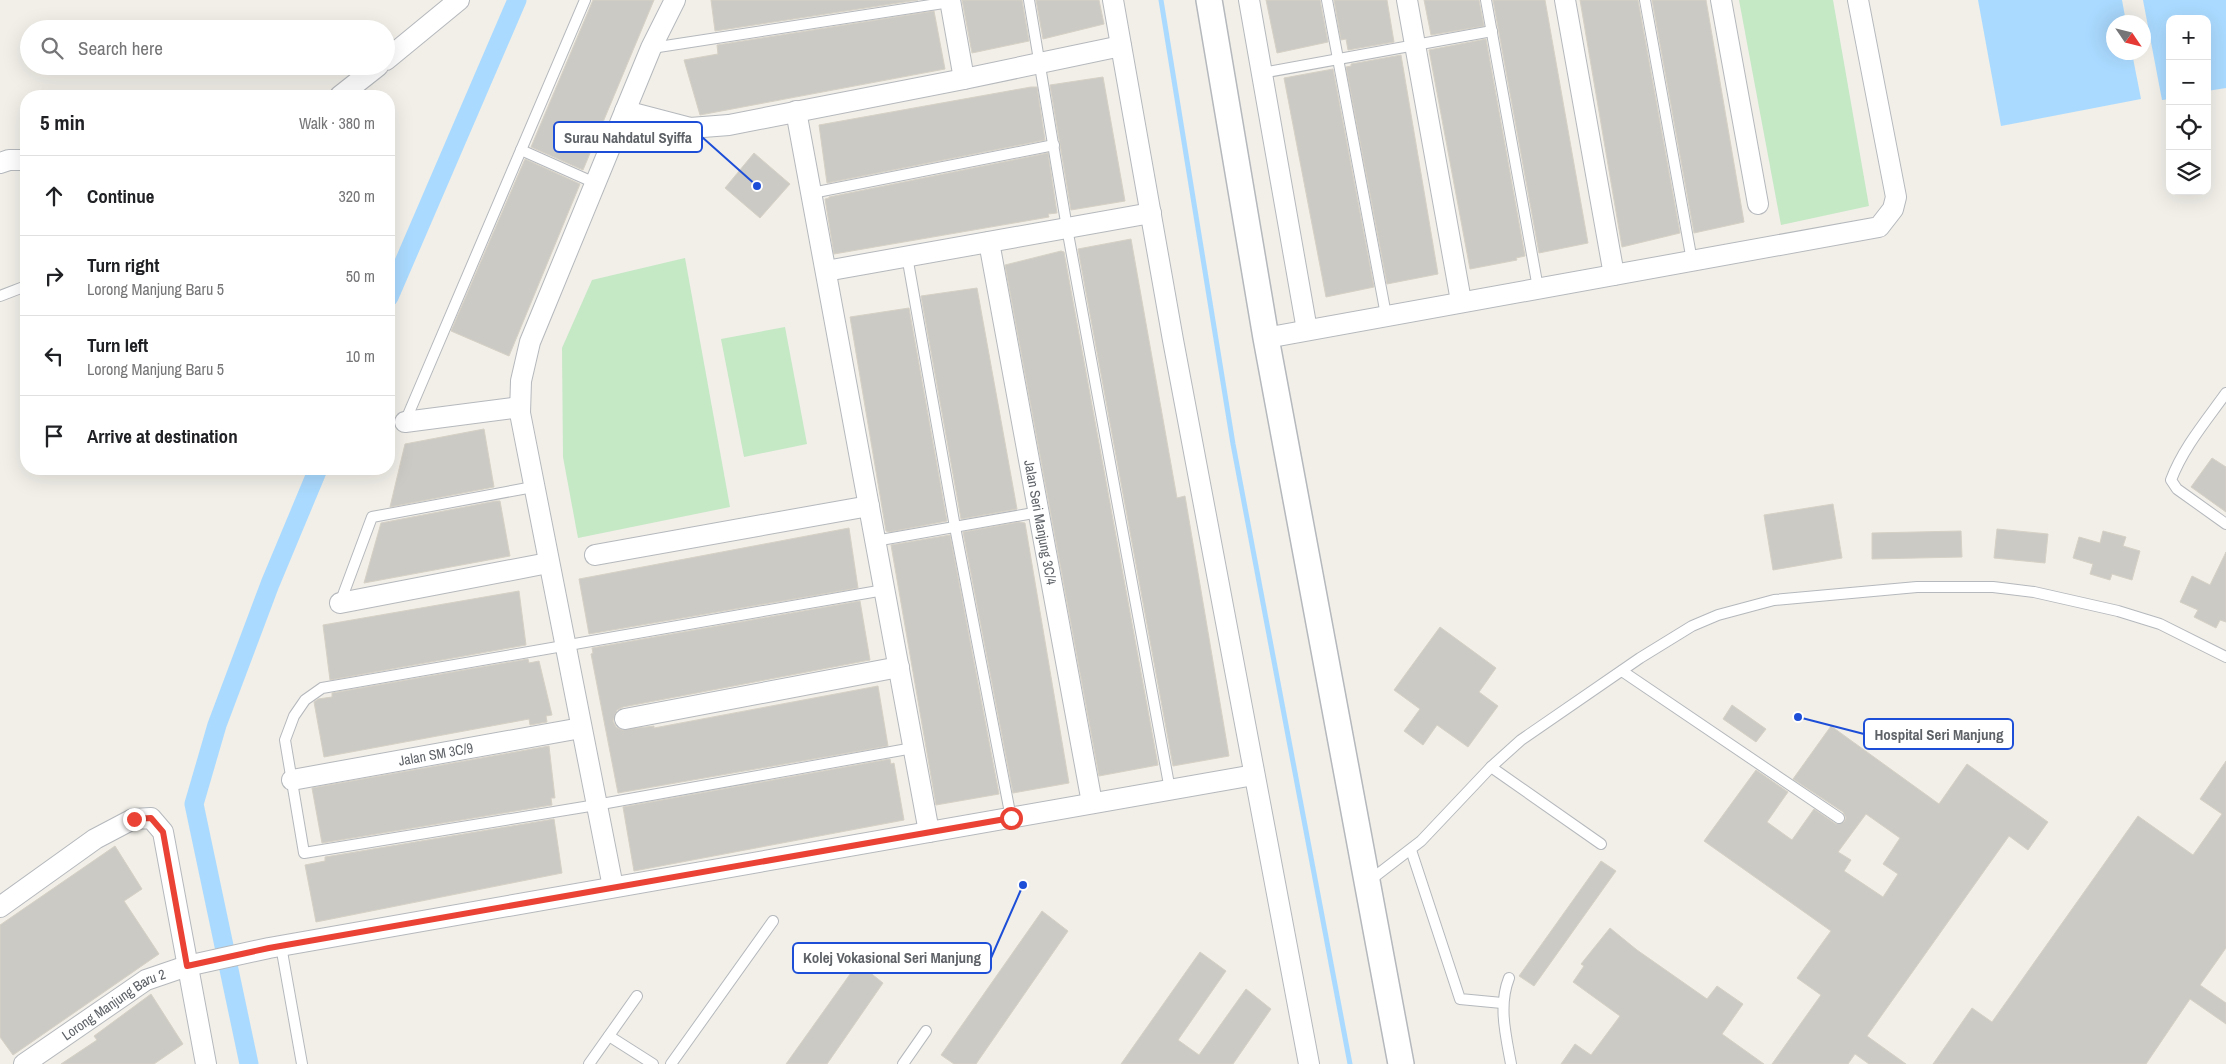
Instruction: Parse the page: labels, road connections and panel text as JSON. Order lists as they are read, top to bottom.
{
  "streets": {
    "street": ["Jalan Seri Manjung 3C/4", "Jalan SM 3C/9", "Lorong Manjung Baru 2"]
  },
  "crossings": [
    ["Jalan Seri Manjung 3C/4", "Lorong Manjung Baru 2"]
  ],
  "places": ["Surau Nahdatul Syiffa", "Hospital Seri Manjung", "Kolej Vokasional Seri Manjung"],
  "north": "bottom right",
  "page": {
    "map_buttons": ["+", "−"],
    "search": "Search here",
    "heading": ["5 min", "Walk · 380 m"],
    "list": [
      ["Continue", "320 m"],
      ["Turn right", "Lorong Manjung Baru 5", "50 m"],
      ["Turn left", "Lorong Manjung Baru 5", "10 m"],
      "Arrive at destination"
    ]
  }
}
